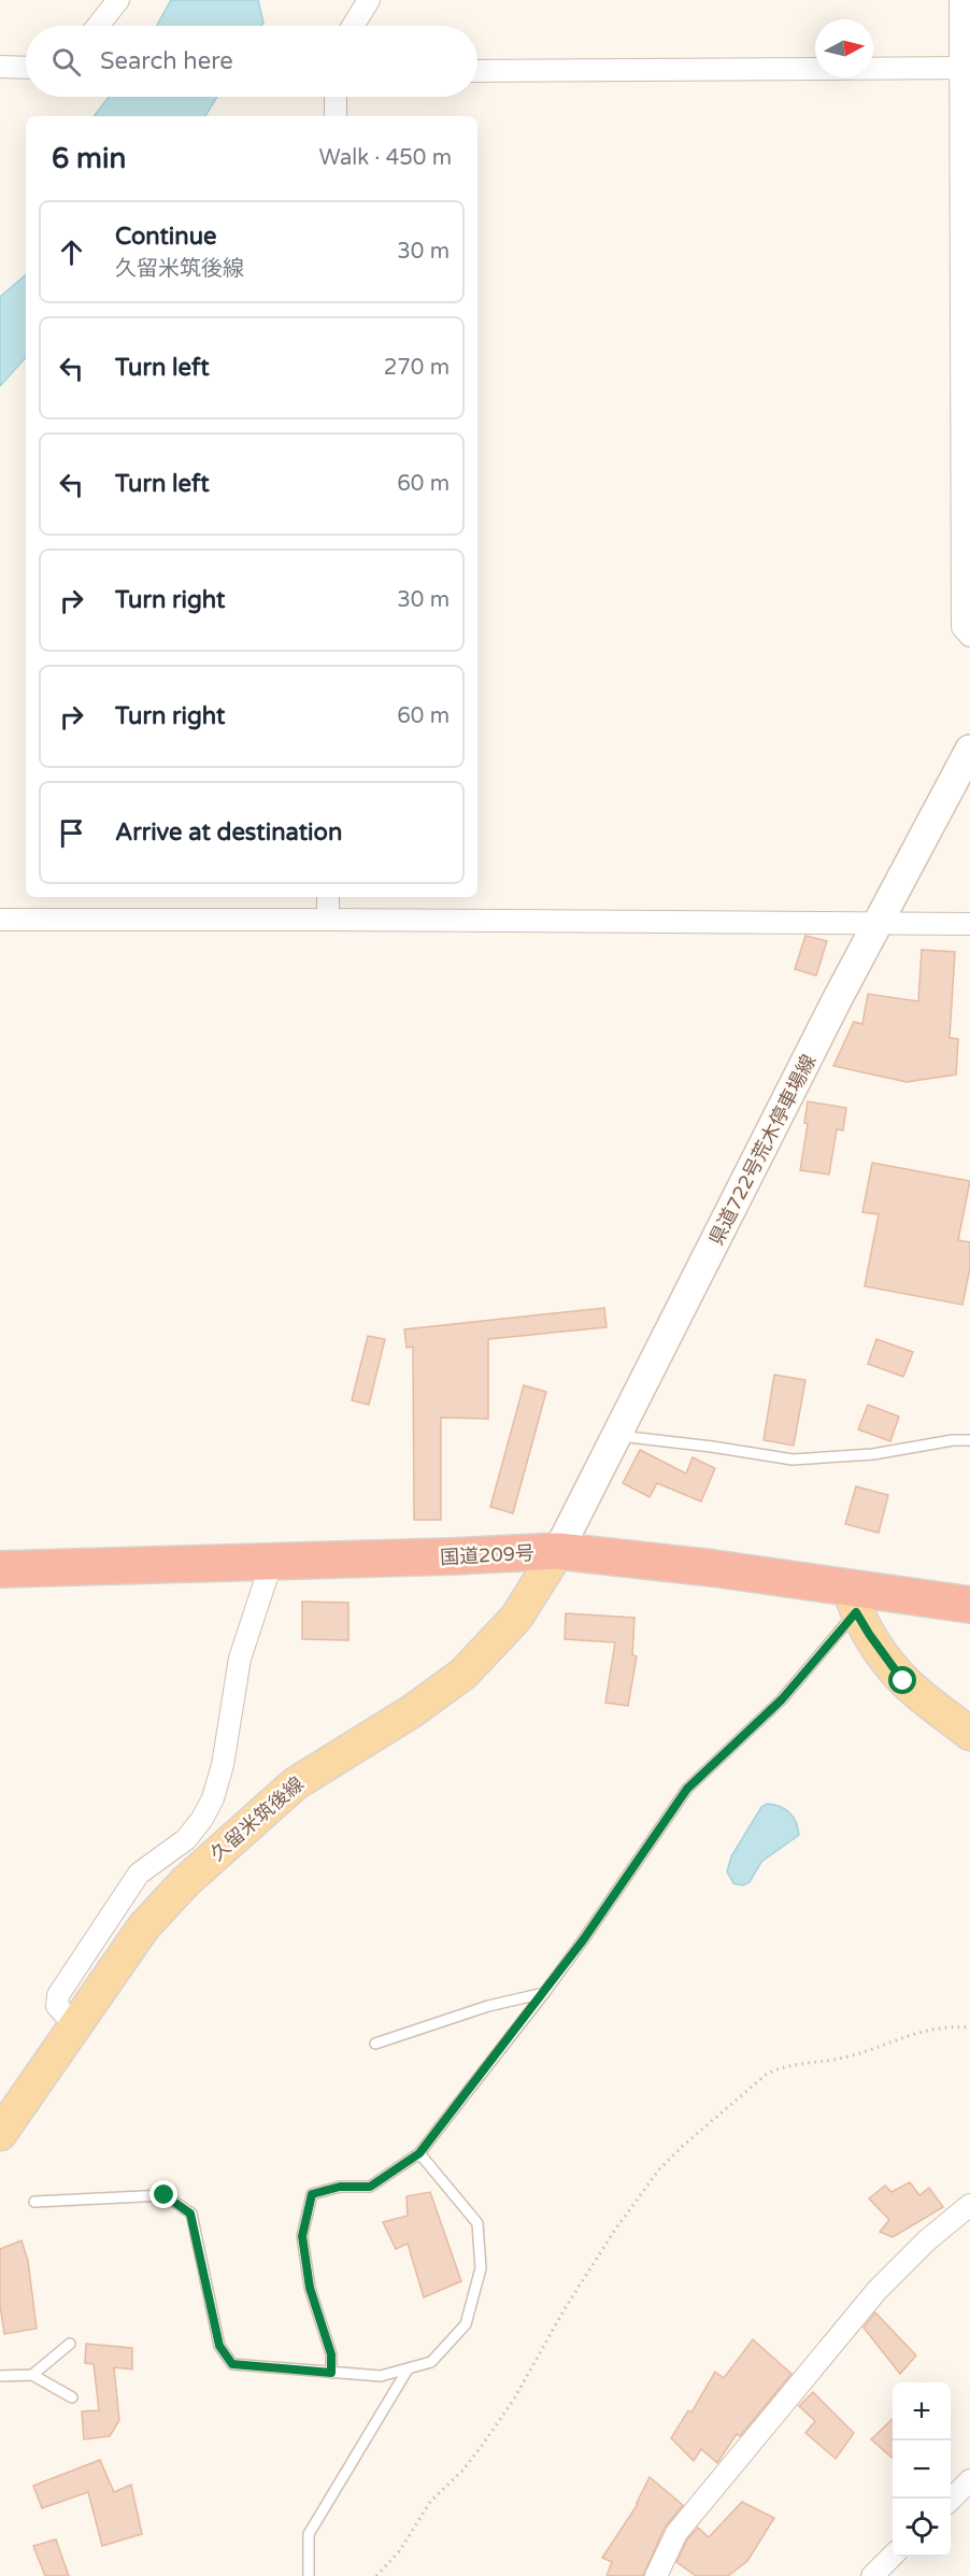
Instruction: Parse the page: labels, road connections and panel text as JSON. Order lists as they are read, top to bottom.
{
  "streets": {
    "highway": ["国道209号"],
    "main road": ["県道722号荒木停車場線", "久留米筑後線"]
  },
  "crossings": [
    ["県道722号荒木停車場線", "国道209号"],
    ["県道722号荒木停車場線", "久留米筑後線"],
    ["国道209号", "久留米筑後線"]
  ],
  "north": "right",
  "page": {
    "search": "Search here",
    "heading": ["6 min", "Walk · 450 m"],
    "list": [
      ["Continue", "久留米筑後線", "30 m"],
      ["Turn left", "270 m"],
      ["Turn left", "60 m"],
      ["Turn right", "30 m"],
      ["Turn right", "60 m"],
      "Arrive at destination"
    ],
    "map_buttons": ["+", "−"]
  }
}
